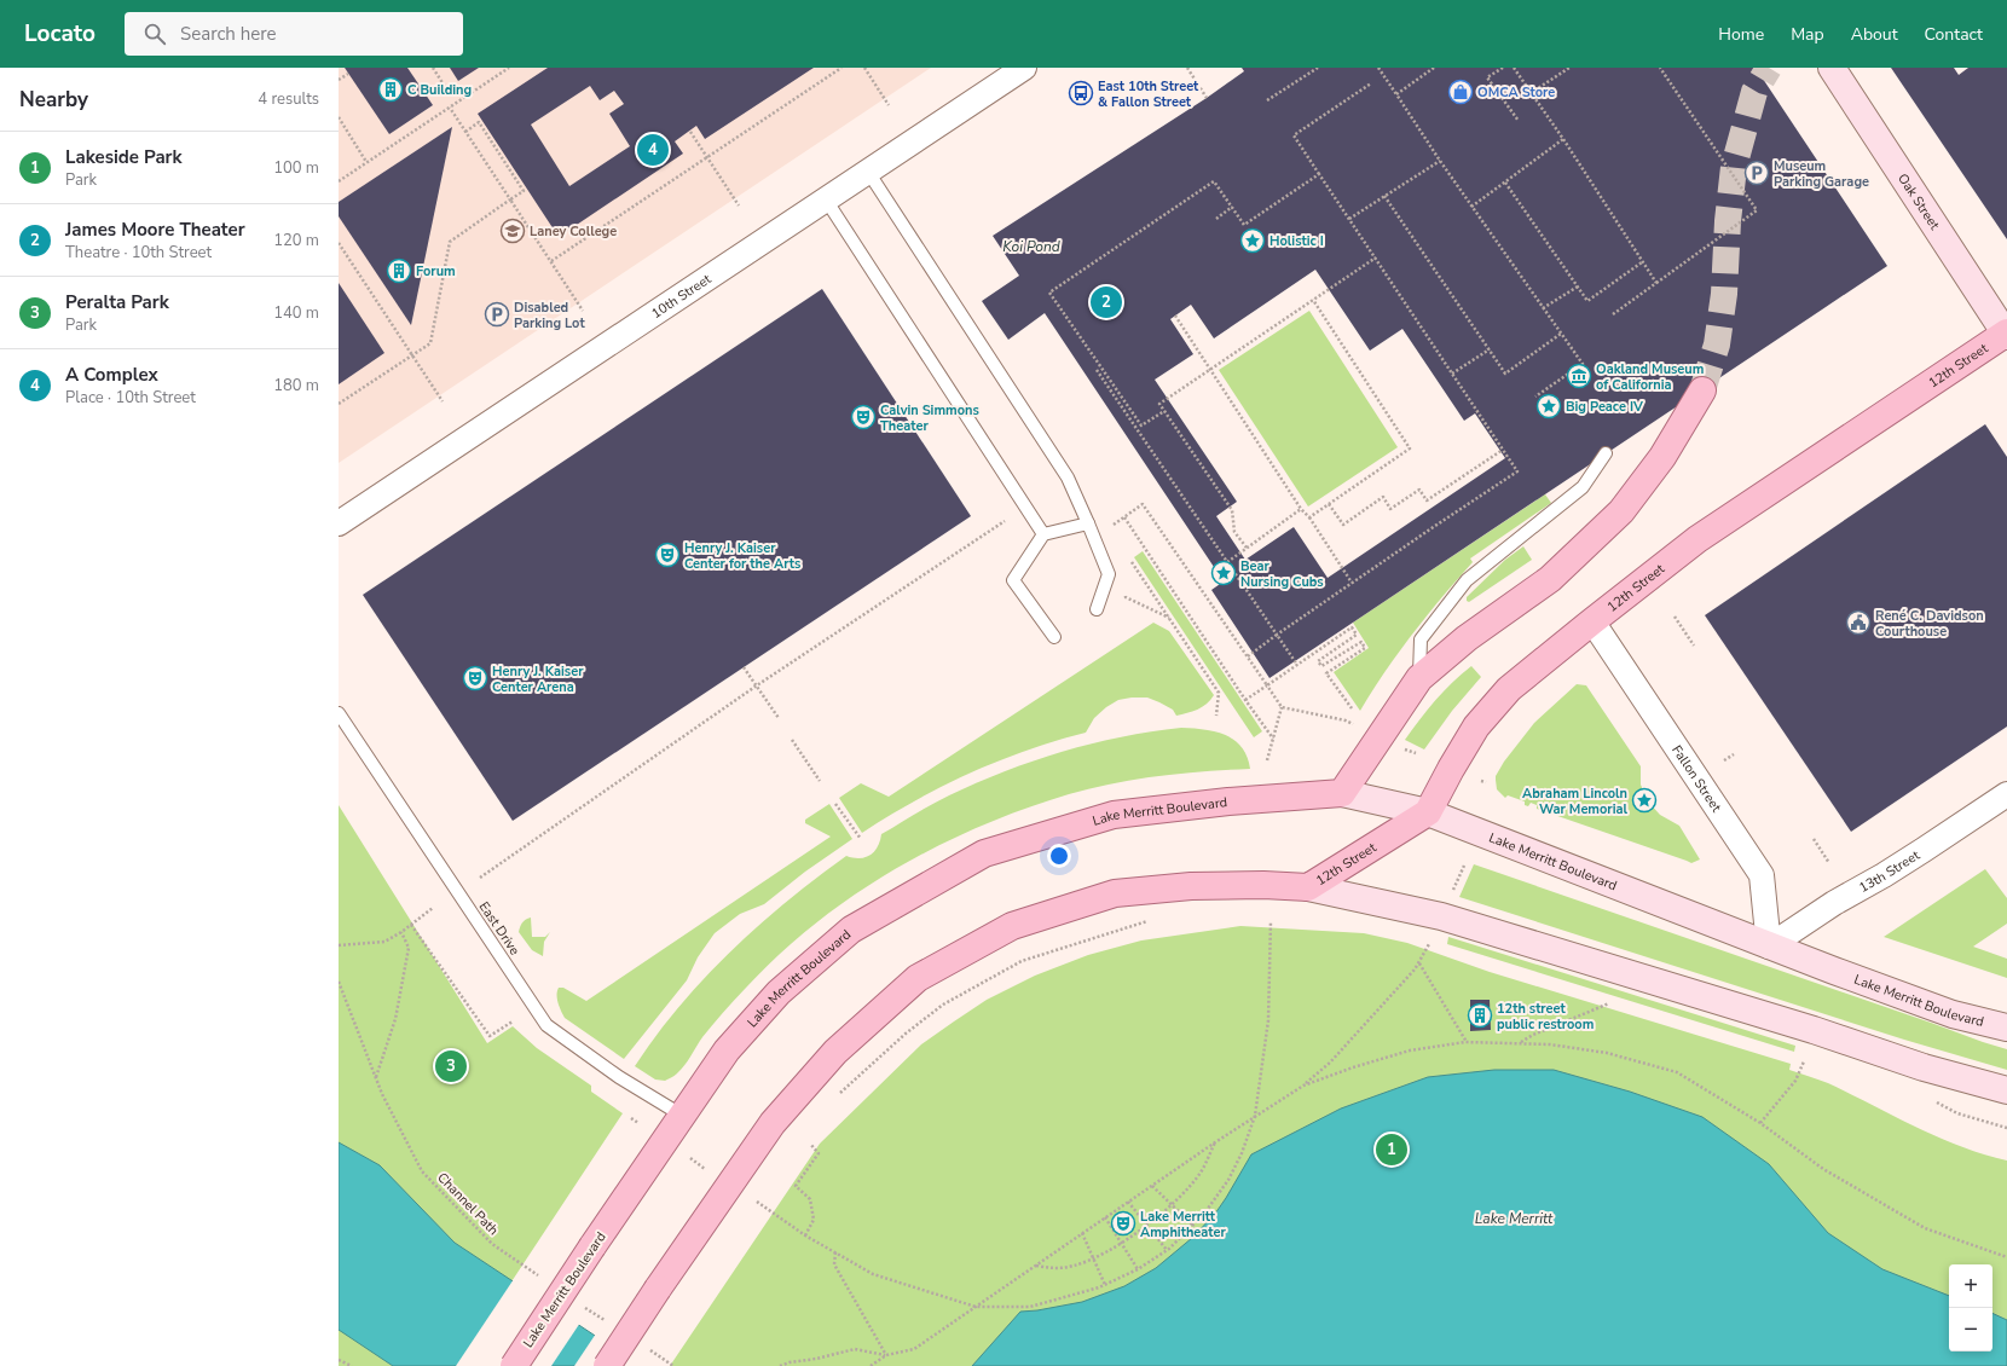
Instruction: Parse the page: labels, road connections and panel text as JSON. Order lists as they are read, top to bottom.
{
  "streets": {
    "main road": ["Oak Street", "12th Street", "Lake Merritt Boulevard"],
    "street": ["10th Street", "Fallon Street", "13th Street"],
    "lane": ["East Drive"],
    "path": ["Channel Path"]
  },
  "crossings": [
    ["Oak Street", "12th Street"],
    ["12th Street", "Fallon Street"],
    ["12th Street", "Lake Merritt Boulevard"],
    ["Fallon Street", "Lake Merritt Boulevard"],
    ["Fallon Street", "13th Street"],
    ["Lake Merritt Boulevard", "13th Street"],
    ["Lake Merritt Boulevard", "East Drive"]
  ],
  "water": ["Koi Pond", "Lake Merritt"],
  "places": {
    "building": ["C Building", "Forum", "12th street public restroom"],
    "shop": ["OMCA Store"],
    "bus stop": ["East 10th Street & Fallon Street"],
    "parking": ["Museum Parking Garage", "Disabled Parking Lot"],
    "school or university": ["Laney College"],
    "place": [
      "Holistic I",
      "Big Peace IV",
      "Bear Nursing Cubs",
      "Abraham Lincoln War Memorial"
    ],
    "museum": ["Oakland Museum of California"],
    "theatre": [
      "Calvin Simmons Theater",
      "Henry J. Kaiser Center for the Arts",
      "Henry J. Kaiser Center Arena",
      "Lake Merritt Amphitheater"
    ],
    "public building": ["René C. Davidson Courthouse"]
  },
  "page": {
    "header": "Locato",
    "search": "Search here",
    "nav": [
      "Home",
      "Map",
      "About",
      "Contact"
    ],
    "heading": ["Nearby", "4 results"],
    "list": [
      {
        "mark": "1",
        "name": "Lakeside Park",
        "note": "Park",
        "value": "100 m"
      },
      {
        "mark": "2",
        "name": "James Moore Theater",
        "note": "Theatre · 10th Street",
        "value": "120 m"
      },
      {
        "mark": "3",
        "name": "Peralta Park",
        "note": "Park",
        "value": "140 m"
      },
      {
        "mark": "4",
        "name": "A Complex",
        "note": "Place · 10th Street",
        "value": "180 m"
      }
    ],
    "pins": [
      "4",
      "2",
      "3",
      "1"
    ],
    "map_buttons": ["+", "−"]
  }
}
